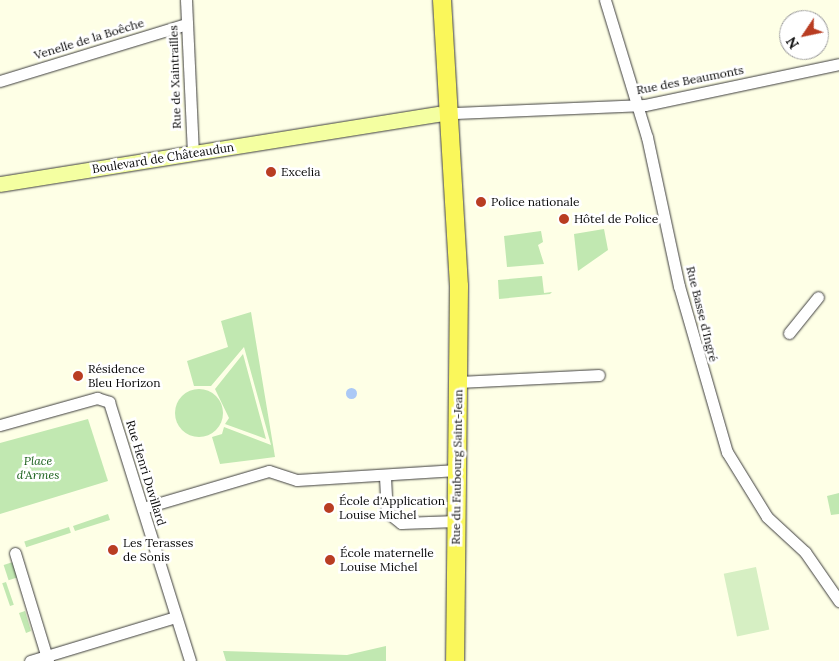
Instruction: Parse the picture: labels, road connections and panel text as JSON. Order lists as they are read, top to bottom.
{
  "streets": {
    "main road": ["Boulevard de Châteaudun", "Rue du Faubourg Saint-Jean"],
    "street": [
      "Venelle de la Boêche",
      "Rue de Xaintrailles",
      "Rue des Beaumonts",
      "Rue Basse d'Ingré",
      "Rue Henri Duvillard"
    ]
  },
  "crossings": [
    ["Venelle de la Boêche", "Rue de Xaintrailles"],
    ["Rue de Xaintrailles", "Boulevard de Châteaudun"],
    ["Rue des Beaumonts", "Boulevard de Châteaudun"],
    ["Rue des Beaumonts", "Rue Basse d'Ingré"],
    ["Rue des Beaumonts", "Rue du Faubourg Saint-Jean"],
    ["Boulevard de Châteaudun", "Rue du Faubourg Saint-Jean"]
  ],
  "parks": ["Place d'Armes"],
  "places": [
    "Excelia",
    "Police nationale",
    "Hôtel de Police",
    "Résidence Bleu Horizon",
    "École d'Application Louise Michel",
    "Les Terasses de Sonis",
    "École maternelle Louise Michel"
  ],
  "north": "bottom left"
}
